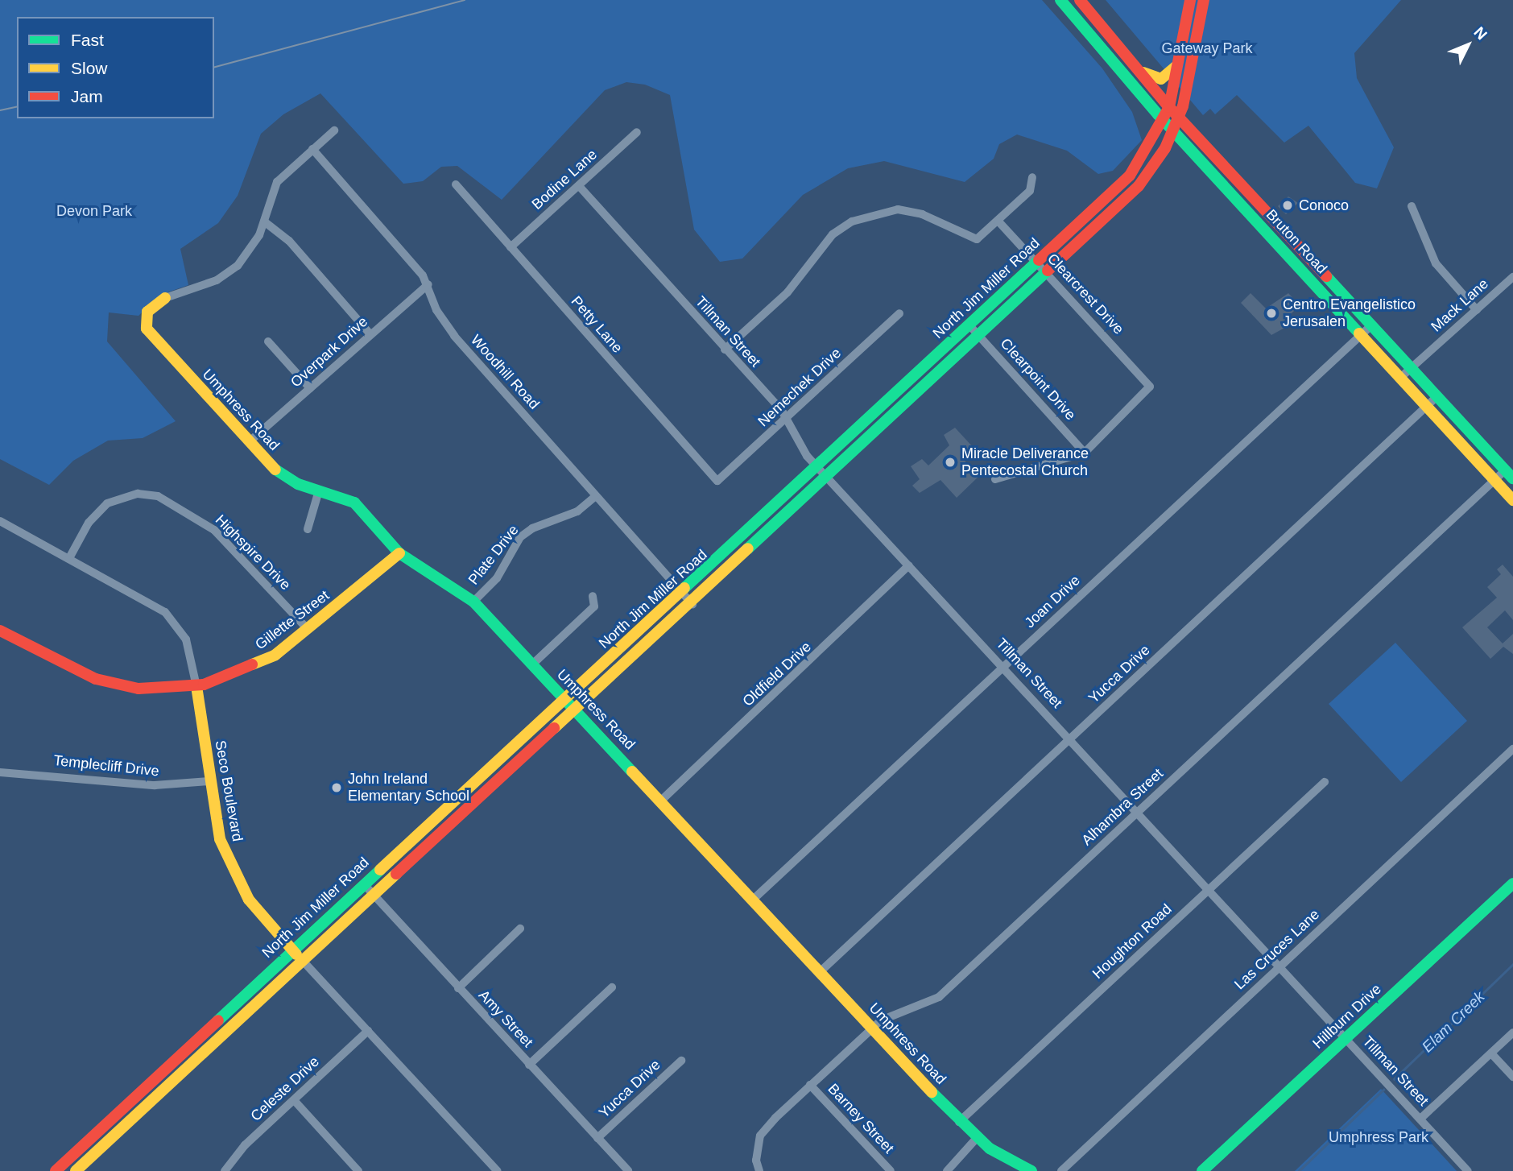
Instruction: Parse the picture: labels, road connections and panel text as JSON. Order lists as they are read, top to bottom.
{
  "streets": {
    "main road": [
      "Bruton Road",
      "North Jim Miller Road",
      "Umphress Road",
      "Gillette Street",
      "Seco Boulevard",
      "Hillburn Drive"
    ],
    "street": [
      "Bodine Lane",
      "Clearcrest Drive",
      "Mack Lane",
      "Petty Lane",
      "Tillman Street",
      "Overpark Drive",
      "Woodhill Road",
      "Clearpoint Drive",
      "Nemechek Drive",
      "Highspire Drive",
      "Plate Drive",
      "Joan Drive",
      "Oldfield Drive",
      "Yucca Drive",
      "Templecliff Drive",
      "Alhambra Street",
      "Houghton Road",
      "Las Cruces Lane",
      "Amy Street",
      "Celeste Drive",
      "Barney Street"
    ]
  },
  "crossings": [
    ["Bodine Lane", "Petty Lane"],
    ["Bodine Lane", "Tillman Street"],
    ["Bruton Road", "North Jim Miller Road"],
    ["Bruton Road", "Mack Lane"],
    ["Bruton Road", "Joan Drive"],
    ["Bruton Road", "Yucca Drive"],
    ["Bruton Road", "Alhambra Street"],
    ["North Jim Miller Road", "Clearcrest Drive"],
    ["North Jim Miller Road", "Tillman Street"],
    ["North Jim Miller Road", "Woodhill Road"],
    ["North Jim Miller Road", "Clearpoint Drive"],
    ["North Jim Miller Road", "Umphress Road"],
    ["North Jim Miller Road", "Seco Boulevard"],
    ["North Jim Miller Road", "Amy Street"],
    ["Clearcrest Drive", "Clearpoint Drive"],
    ["Petty Lane", "Nemechek Drive"],
    ["Tillman Street", "Nemechek Drive"],
    ["Tillman Street", "Joan Drive"],
    ["Tillman Street", "Oldfield Drive"],
    ["Tillman Street", "Yucca Drive"],
    ["Tillman Street", "Alhambra Street"],
    ["Tillman Street", "Houghton Road"],
    ["Tillman Street", "Las Cruces Lane"],
    ["Tillman Street", "Hillburn Drive"],
    ["Overpark Drive", "Woodhill Road"],
    ["Overpark Drive", "Umphress Road"],
    ["Woodhill Road", "Plate Drive"],
    ["Umphress Road", "Plate Drive"],
    ["Umphress Road", "Joan Drive"],
    ["Umphress Road", "Gillette Street"],
    ["Umphress Road", "Oldfield Drive"],
    ["Umphress Road", "Yucca Drive"],
    ["Umphress Road", "Alhambra Street"],
    ["Umphress Road", "Houghton Road"],
    ["Highspire Drive", "Gillette Street"],
    ["Highspire Drive", "Seco Boulevard"],
    ["Gillette Street", "Seco Boulevard"],
    ["Yucca Drive", "Amy Street"],
    ["Templecliff Drive", "Seco Boulevard"],
    ["Seco Boulevard", "Celeste Drive"],
    ["Alhambra Street", "Barney Street"]
  ],
  "water": ["Elam Creek"],
  "parks": ["Gateway Park", "Devon Park", "Umphress Park"],
  "places": [
    "Conoco",
    "Centro Evangelistico Jerusalen",
    "Miracle Deliverance Pentecostal Church",
    "John Ireland Elementary School"
  ],
  "legend": ["Fast", "Slow", "Jam"],
  "north": "top right"
}
